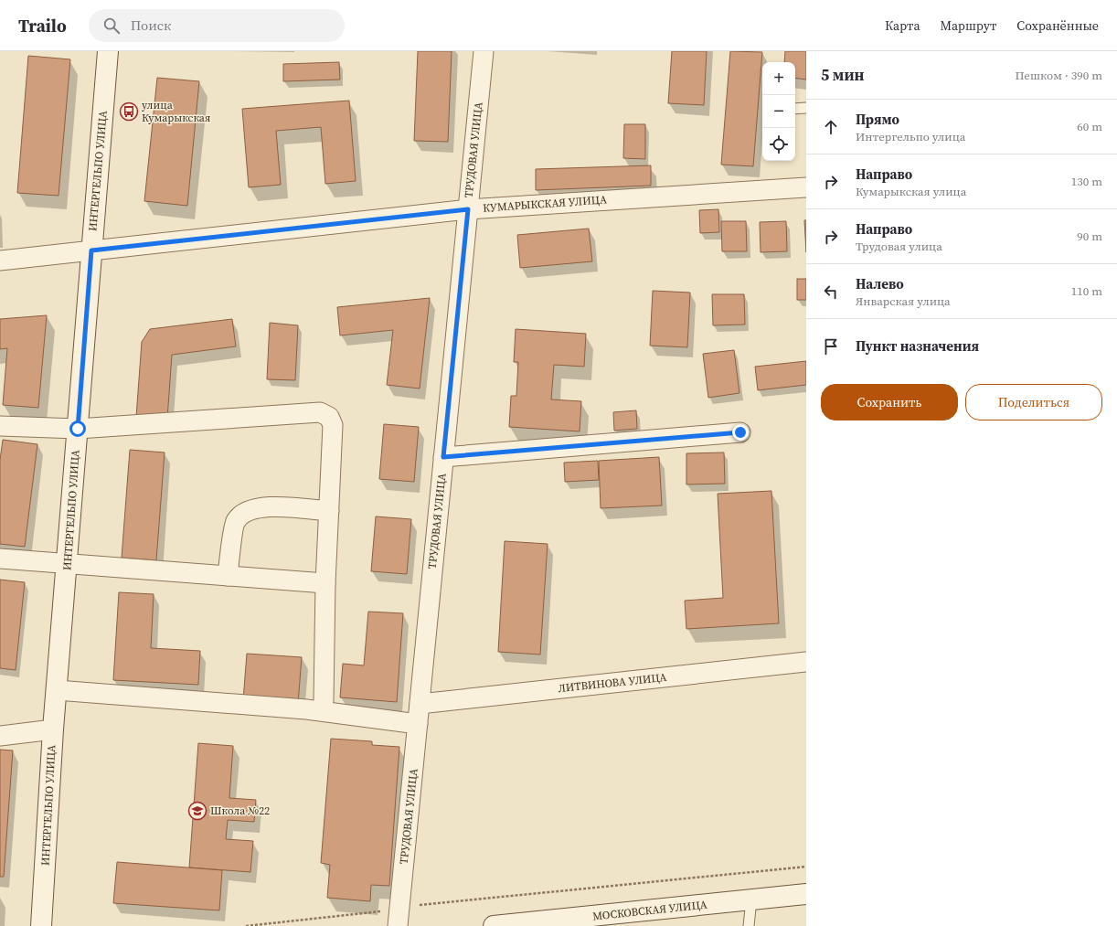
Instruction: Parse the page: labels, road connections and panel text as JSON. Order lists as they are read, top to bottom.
{
  "streets": {
    "main road": ["ИНТЕРГЕЛЬПО УЛИЦА", "МОСКОВСКАЯ УЛИЦА"],
    "street": ["ТРУДОВАЯ УЛИЦА", "КУМАРЫКСКАЯ УЛИЦА", "ЛИТВИНОВА УЛИЦА"]
  },
  "crossings": [
    ["ТРУДОВАЯ УЛИЦА", "КУМАРЫКСКАЯ УЛИЦА"],
    ["ТРУДОВАЯ УЛИЦА", "ЛИТВИНОВА УЛИЦА"],
    ["ИНТЕРГЕЛЬПО УЛИЦА", "КУМАРЫКСКАЯ УЛИЦА"]
  ],
  "places": {
    "bus stop": ["улица Кумарыкская"],
    "school or university": ["Школа №22"]
  },
  "page": {
    "header": "Trailo",
    "search": "Поиск",
    "nav": ["Карта", "Маршрут", "Сохранённые"],
    "heading": ["5 мин", "Пешком · 390 m"],
    "map_buttons": ["+", "−"],
    "list": [
      ["Прямо", "Интергельпо улица", "60 m"],
      ["Направо", "Кумарыкская улица", "130 m"],
      ["Направо", "Трудовая улица", "90 m"],
      ["Налево", "Январская улица", "110 m"],
      "Пункт назначения"
    ],
    "buttons": ["Сохранить", "Поделиться"]
  }
}
